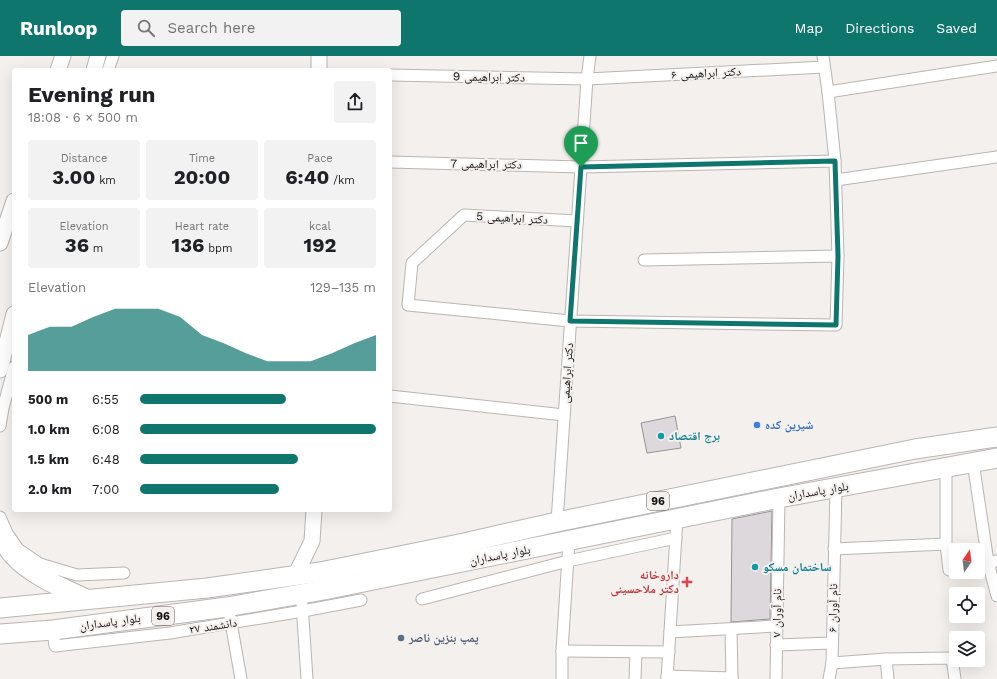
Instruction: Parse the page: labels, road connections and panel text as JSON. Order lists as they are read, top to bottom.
{
  "streets": {
    "highway": ["بلوار پاسداران", "96"],
    "street": [
      "دکتر ابراهیمی ۶",
      "دکتر ابراهیمی 9",
      "دکتر ابراهیمی 7",
      "دکتر ابراهیمی 5",
      "دکتر ابراهیمی",
      "نام آوران ۶",
      "نام آوران ۷"
    ]
  },
  "crossings": [
    ["دکتر ابراهیمی ۶", "دکتر ابراهیمی 9"],
    ["دکتر ابراهیمی ۶", "دکتر ابراهیمی"],
    ["دکتر ابراهیمی 9", "دکتر ابراهیمی"],
    ["دکتر ابراهیمی 7", "دکتر ابراهیمی"],
    ["دکتر ابراهیمی 5", "دکتر ابراهیمی"],
    ["دکتر ابراهیمی", "بلوار پاسداران"],
    ["بلوار پاسداران", "نام آوران ۶"],
    ["بلوار پاسداران", "نام آوران ۷"]
  ],
  "places": {
    "other": [
      "شیرین کده",
      "برج اقتصاد",
      "ساختمان مسکو",
      "پمپ بنزین ناصر"
    ],
    "health": ["داروخانه دکتر ملاحسینی"]
  },
  "north": "top",
  "page": {
    "header": "Runloop",
    "search": "Search here",
    "nav": ["Map", "Directions", "Saved"],
    "heading": ["Evening run", "18:08 · 6 × 500 m"],
    "stats": [
      ["Distance", "3.00 km"],
      ["Time", "20:00"],
      ["Pace", "6:40 /km"],
      ["Elevation", "36 m"],
      ["Heart rate", "136 bpm"],
      ["kcal", "192"]
    ],
    "chart": ["Elevation", "129–135 m"],
    "list": [
      {
        "name": "500 m",
        "note": "6:55"
      },
      {
        "name": "1.0 km",
        "note": "6:08"
      },
      {
        "name": "1.5 km",
        "note": "6:48"
      },
      {
        "name": "2.0 km",
        "note": "7:00"
      }
    ]
  }
}
